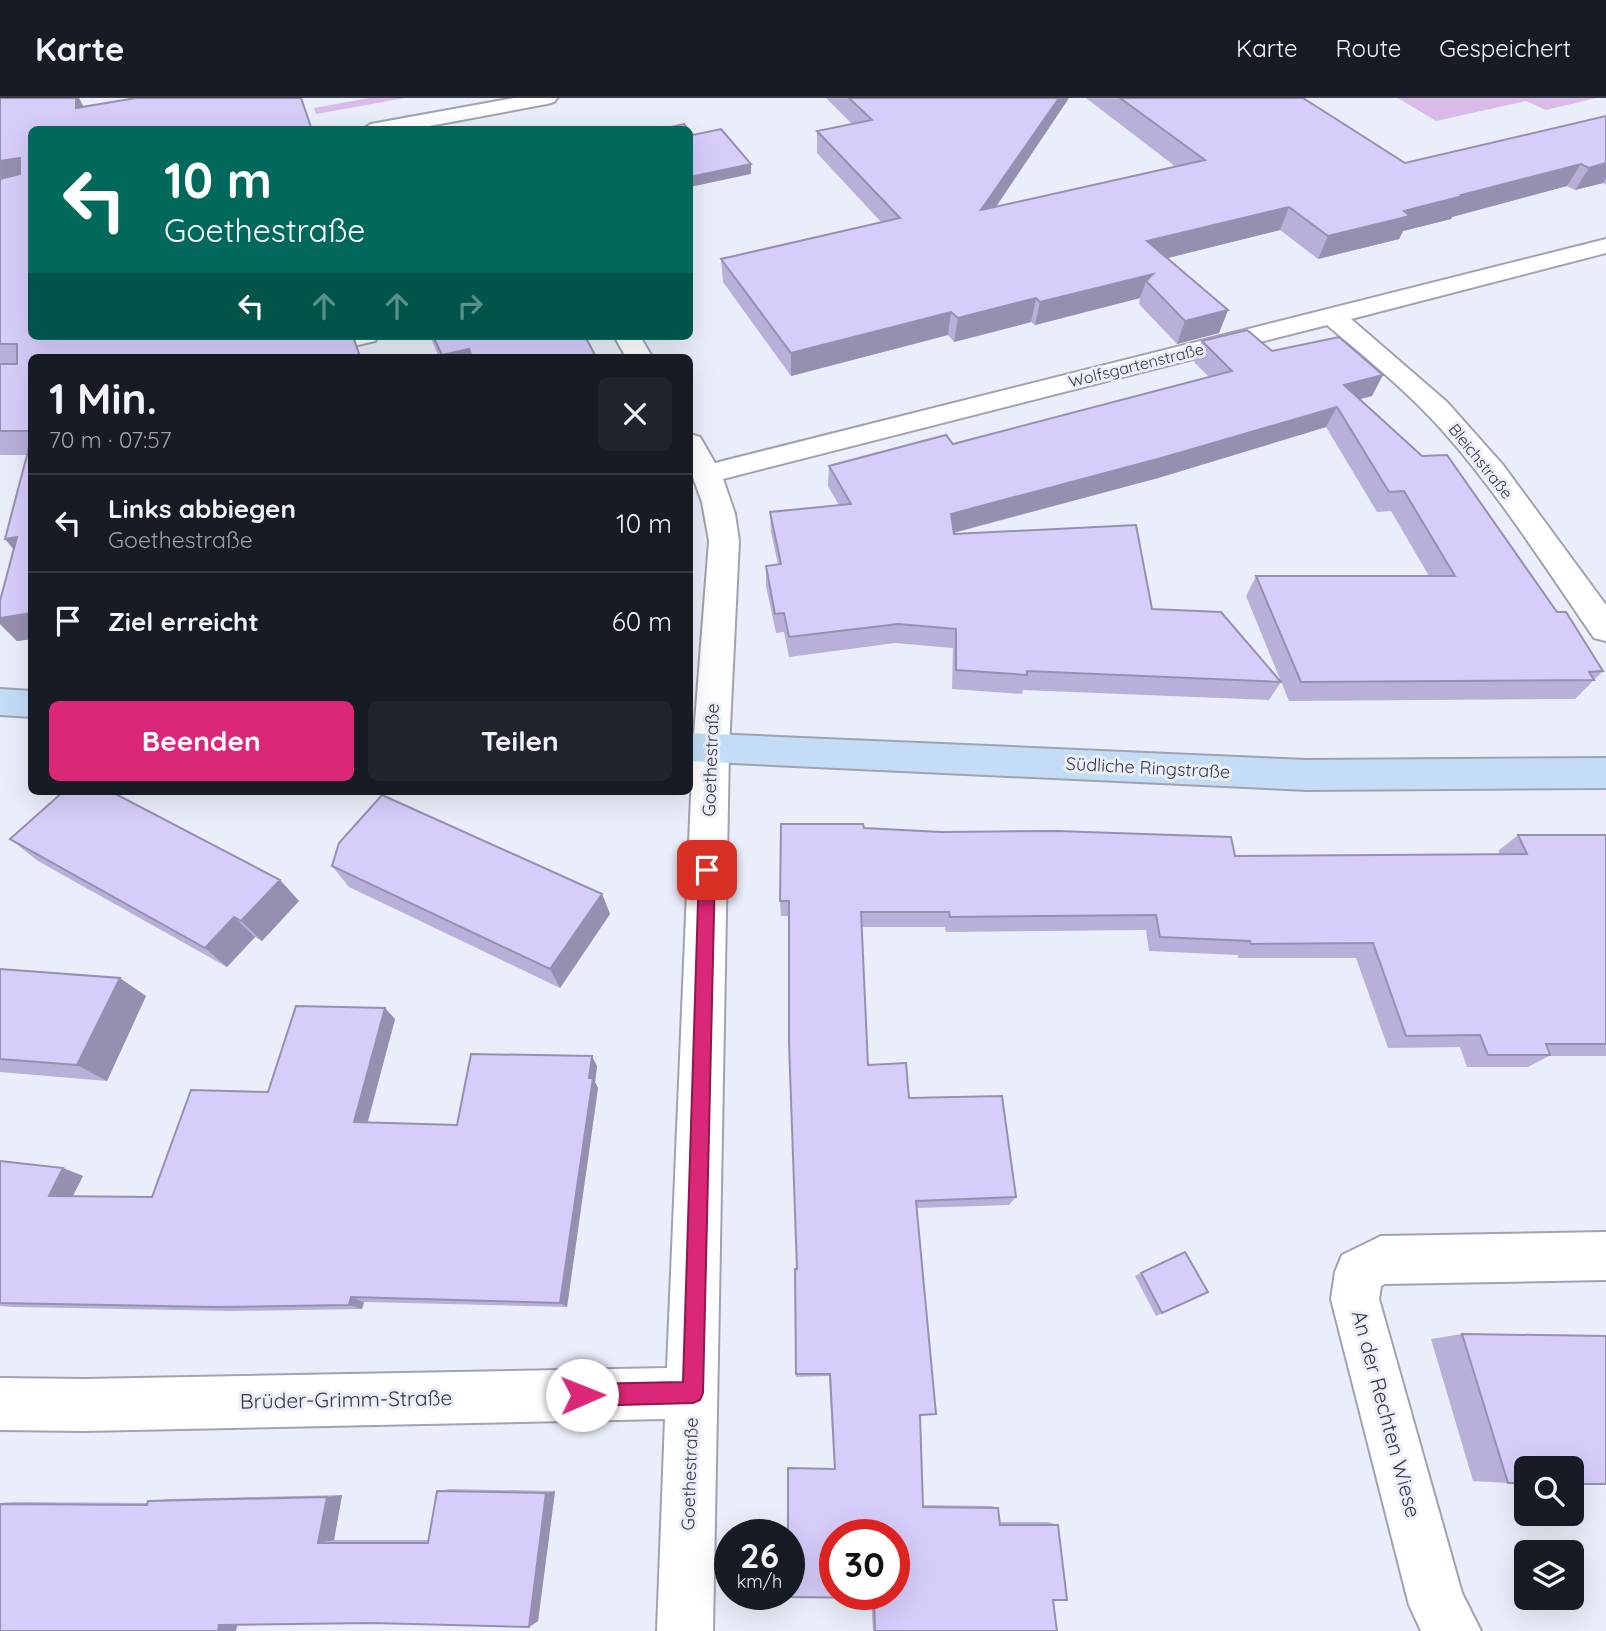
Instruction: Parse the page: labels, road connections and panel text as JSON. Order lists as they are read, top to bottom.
{
  "streets": {
    "main road": ["Südliche Ringstraße"],
    "street": [
      "Wolfsgartenstraße",
      "Bleichstraße",
      "Goethestraße",
      "Brüder-Grimm-Straße",
      "An der Rechten Wiese"
    ]
  },
  "crossings": [
    ["Wolfsgartenstraße", "Bleichstraße"],
    ["Wolfsgartenstraße", "Goethestraße"],
    ["Goethestraße", "Südliche Ringstraße"],
    ["Goethestraße", "Brüder-Grimm-Straße"]
  ],
  "page": {
    "header": "Karte",
    "nav": ["Karte", "Route", "Gespeichert"],
    "turn": ["10 m", "Goethestraße"],
    "heading": ["1 Min.", "70 m · 07:57"],
    "list": [
      {
        "name": "Links abbiegen",
        "note": "Goethestraße",
        "value": "10 m"
      },
      {
        "name": "Ziel erreicht",
        "value": "60 m"
      }
    ],
    "buttons": ["Beenden", "Teilen"],
    "speed": "26 km/h",
    "limit": "30"
  }
}
